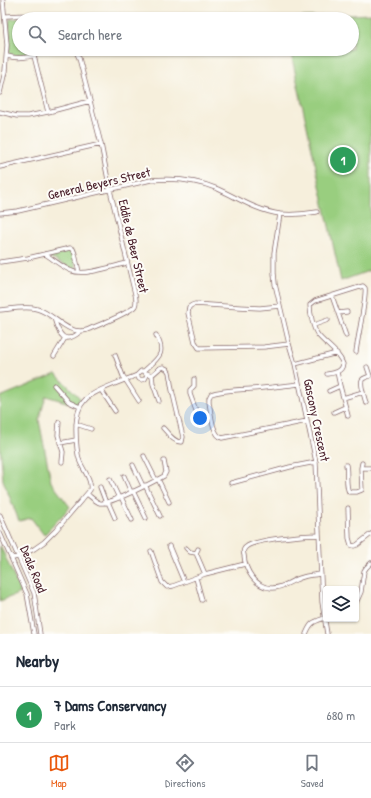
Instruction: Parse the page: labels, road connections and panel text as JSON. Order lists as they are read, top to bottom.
{
  "streets": {
    "street": [
      "General Beyers Street",
      "Eddie de Beer Street",
      "Gascony Crescent",
      "Deale Road"
    ]
  },
  "crossings": [
    ["General Beyers Street", "Eddie de Beer Street"],
    ["General Beyers Street", "Gascony Crescent"]
  ],
  "page": {
    "search": "Search here",
    "pins": "1",
    "heading": "Nearby",
    "list": [
      {
        "mark": "1",
        "name": "7 Dams Conservancy",
        "note": "Park",
        "value": "680 m"
      }
    ],
    "nav": ["Map", "Directions", "Saved"]
  }
}
